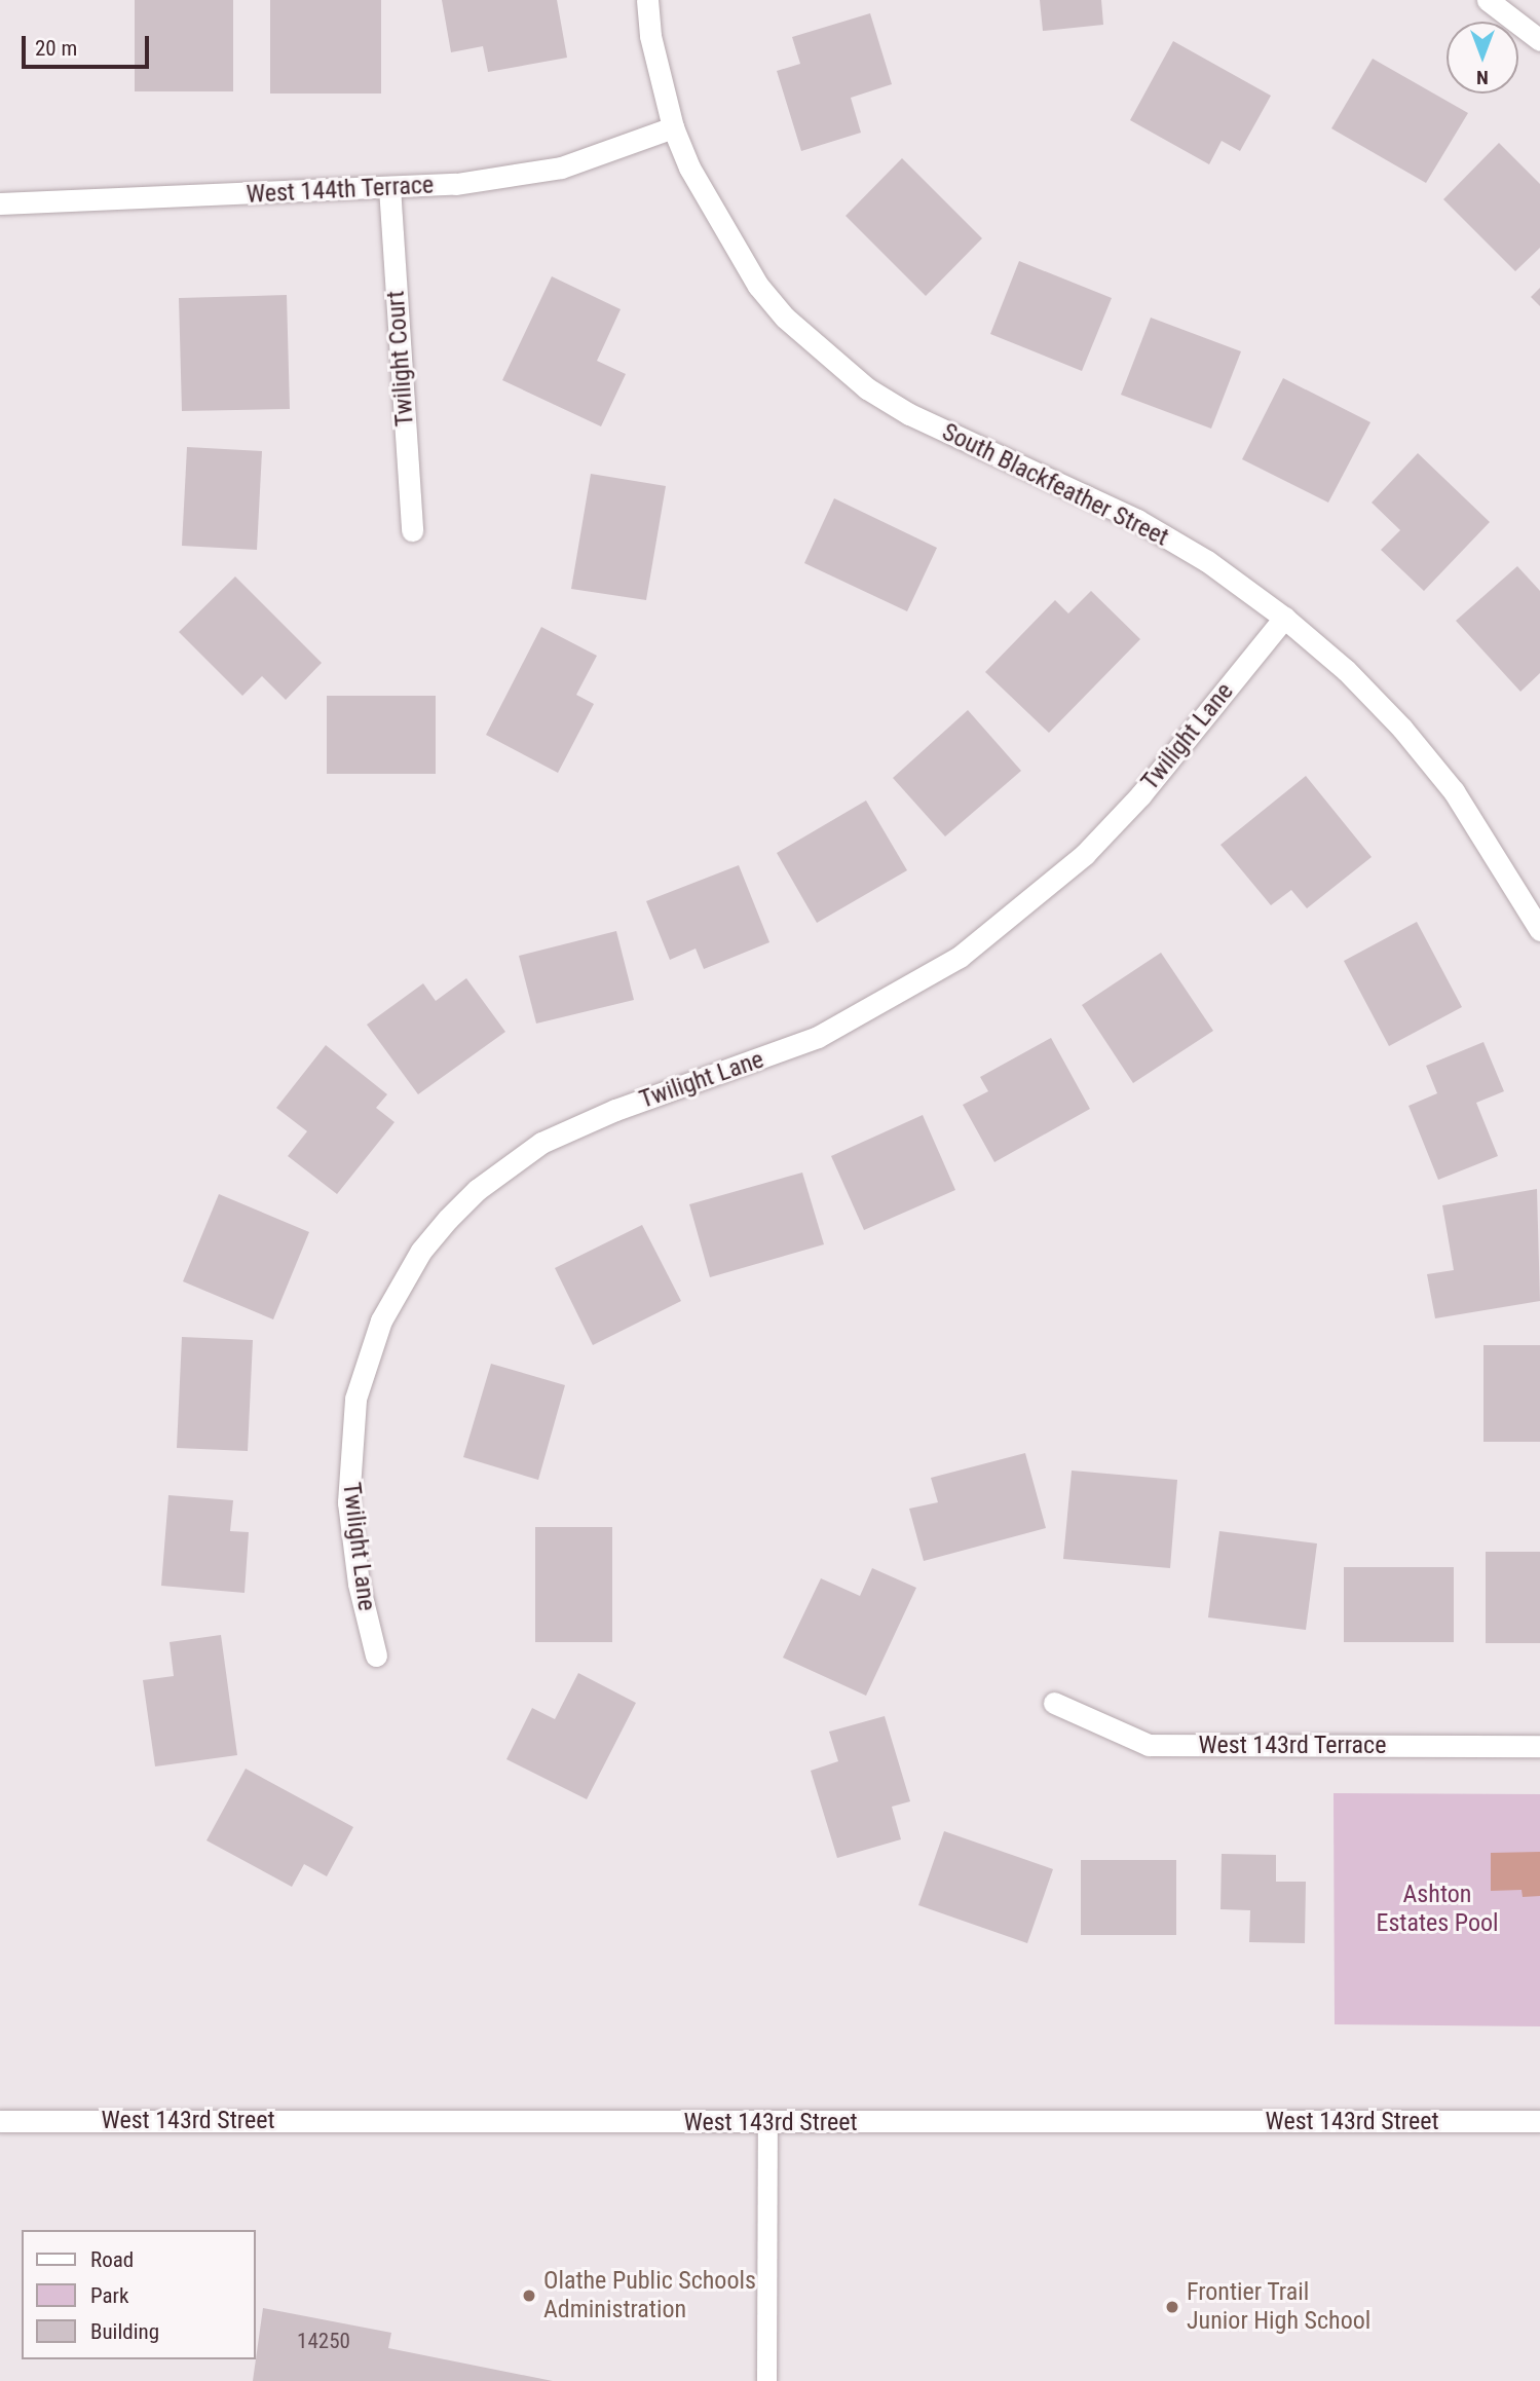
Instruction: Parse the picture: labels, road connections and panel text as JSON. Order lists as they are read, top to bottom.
{
  "streets": {
    "street": [
      "West 144th Terrace",
      "Twilight Court",
      "South Blackfeather Street",
      "Twilight Lane",
      "West 143rd Terrace",
      "West 143rd Street"
    ]
  },
  "crossings": [
    ["West 144th Terrace", "Twilight Court"],
    ["West 144th Terrace", "South Blackfeather Street"],
    ["South Blackfeather Street", "Twilight Lane"]
  ],
  "parks": ["Ashton Estates Pool"],
  "places": ["Olathe Public Schools Administration", "Frontier Trail Junior High School"],
  "house_numbers": ["14250"],
  "legend": ["Road", "Park", "Building"],
  "scale_bar": "20 m",
  "north": "bottom"
}
